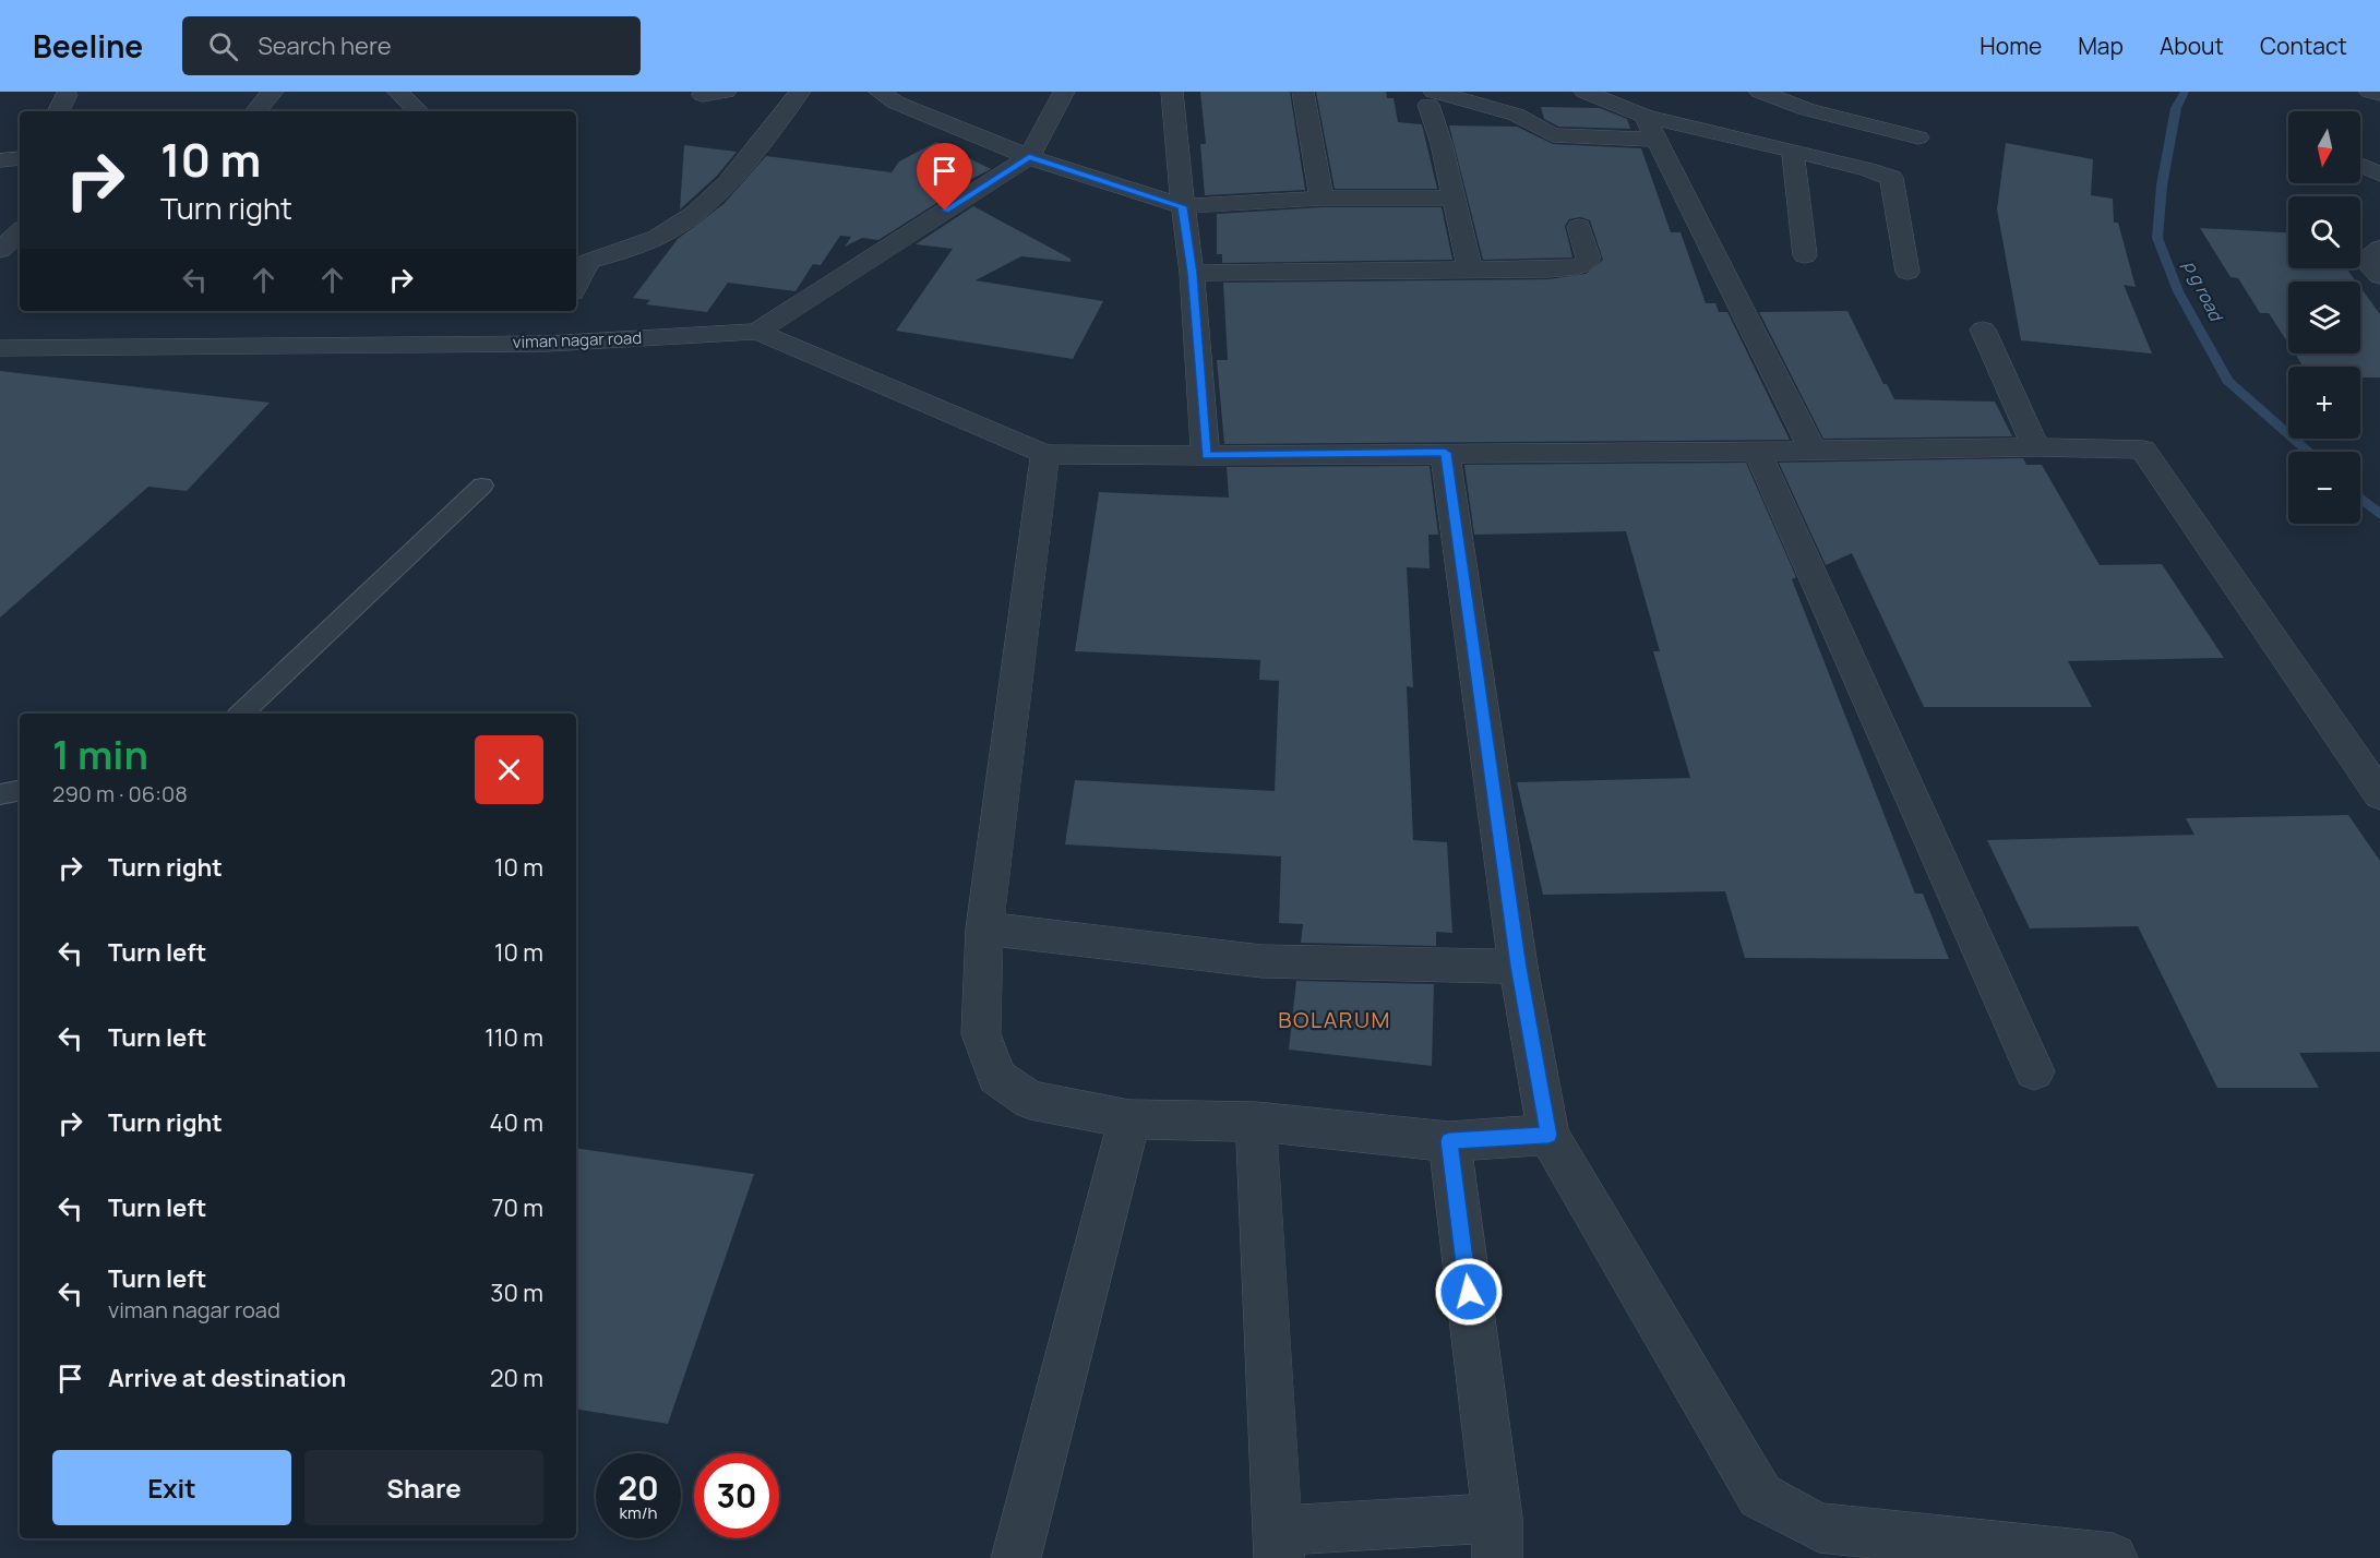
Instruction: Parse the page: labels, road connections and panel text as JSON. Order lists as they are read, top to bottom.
{
  "streets": {
    "street": ["viman nagar road"]
  },
  "districts": ["BOLARUM"],
  "water": ["p g road"],
  "north": "bottom",
  "page": {
    "header": "Beeline",
    "search": "Search here",
    "nav": [
      "Home",
      "Map",
      "About",
      "Contact"
    ],
    "map_buttons": ["+", "−"],
    "turn": ["10 m", "Turn right"],
    "heading": ["1 min", "290 m · 06:08"],
    "list": [
      {
        "name": "Turn right",
        "value": "10 m"
      },
      {
        "name": "Turn left",
        "value": "10 m"
      },
      {
        "name": "Turn left",
        "value": "110 m"
      },
      {
        "name": "Turn right",
        "value": "40 m"
      },
      {
        "name": "Turn left",
        "value": "70 m"
      },
      {
        "name": "Turn left",
        "note": "viman nagar road",
        "value": "30 m"
      },
      {
        "name": "Arrive at destination",
        "value": "20 m"
      }
    ],
    "buttons": ["Exit", "Share"],
    "speed": "20 km/h",
    "limit": "30"
  }
}
